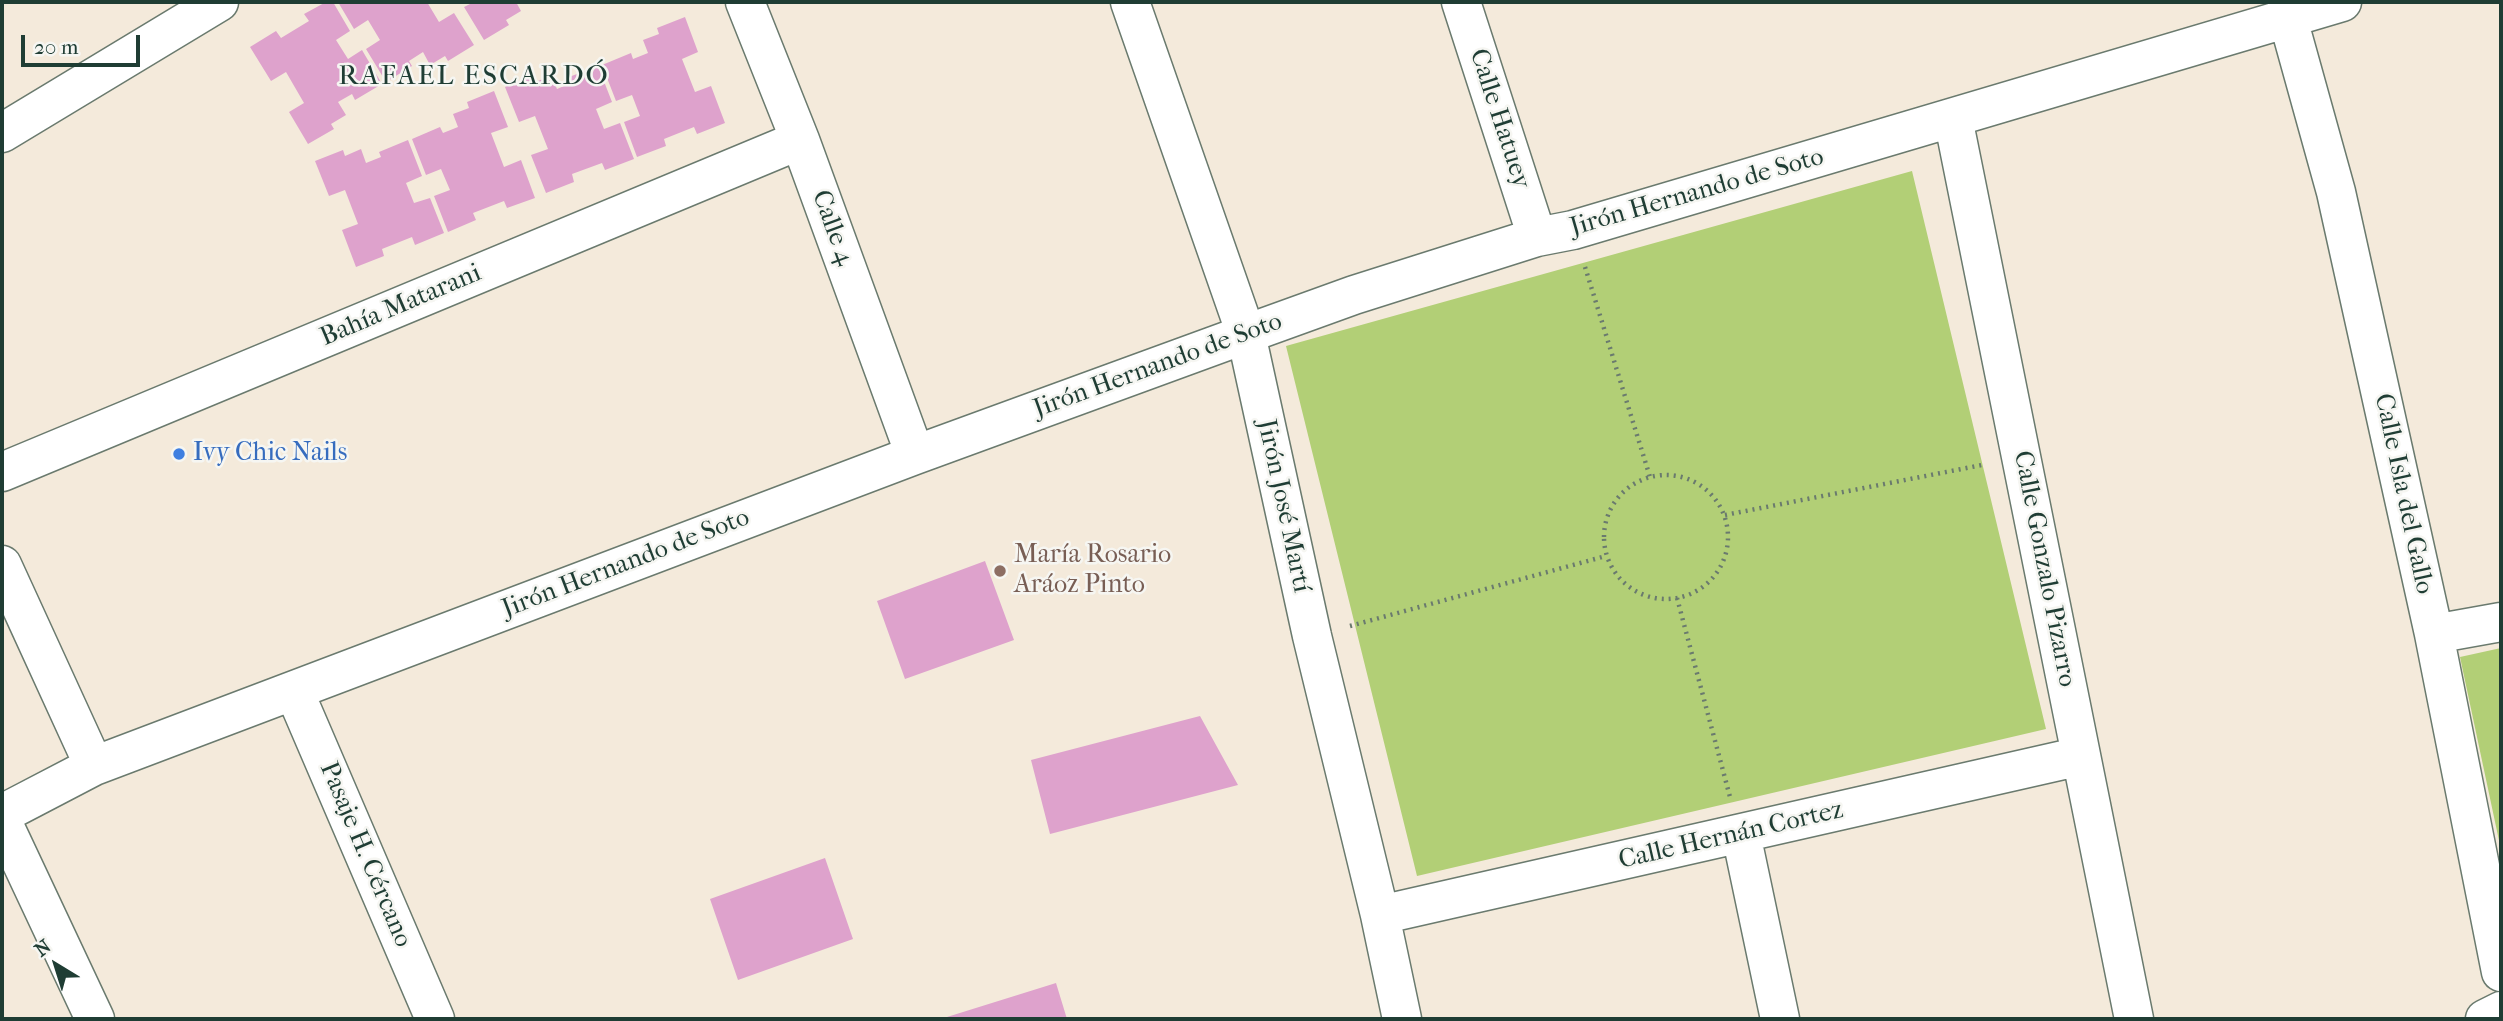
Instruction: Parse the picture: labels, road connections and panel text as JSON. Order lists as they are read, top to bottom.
{
  "streets": {
    "street": [
      "Calle Hatuey",
      "Jirón Hernando de Soto",
      "Calle 4",
      "Bahía Matarani",
      "Calle Isla del Gallo",
      "Jirón José Martí",
      "Calle Gonzalo Pizarro",
      "Calle Hernán Cortez",
      "Pasaje H. Cércano"
    ]
  },
  "crossings": [
    ["Calle Hatuey", "Jirón Hernando de Soto"],
    ["Jirón Hernando de Soto", "Calle 4"],
    ["Jirón Hernando de Soto", "Calle Isla del Gallo"],
    ["Jirón Hernando de Soto", "Jirón José Martí"],
    ["Jirón Hernando de Soto", "Calle Gonzalo Pizarro"],
    ["Jirón Hernando de Soto", "Pasaje H. Cércano"],
    ["Calle 4", "Bahía Matarani"],
    ["Jirón José Martí", "Calle Hernán Cortez"],
    ["Calle Gonzalo Pizarro", "Calle Hernán Cortez"]
  ],
  "districts": ["RAFAEL ESCARDÓ"],
  "places": ["Ivy Chic Nails", "María Rosario Aráoz Pinto"],
  "scale_bar": "20 m",
  "north": "top left"
}
